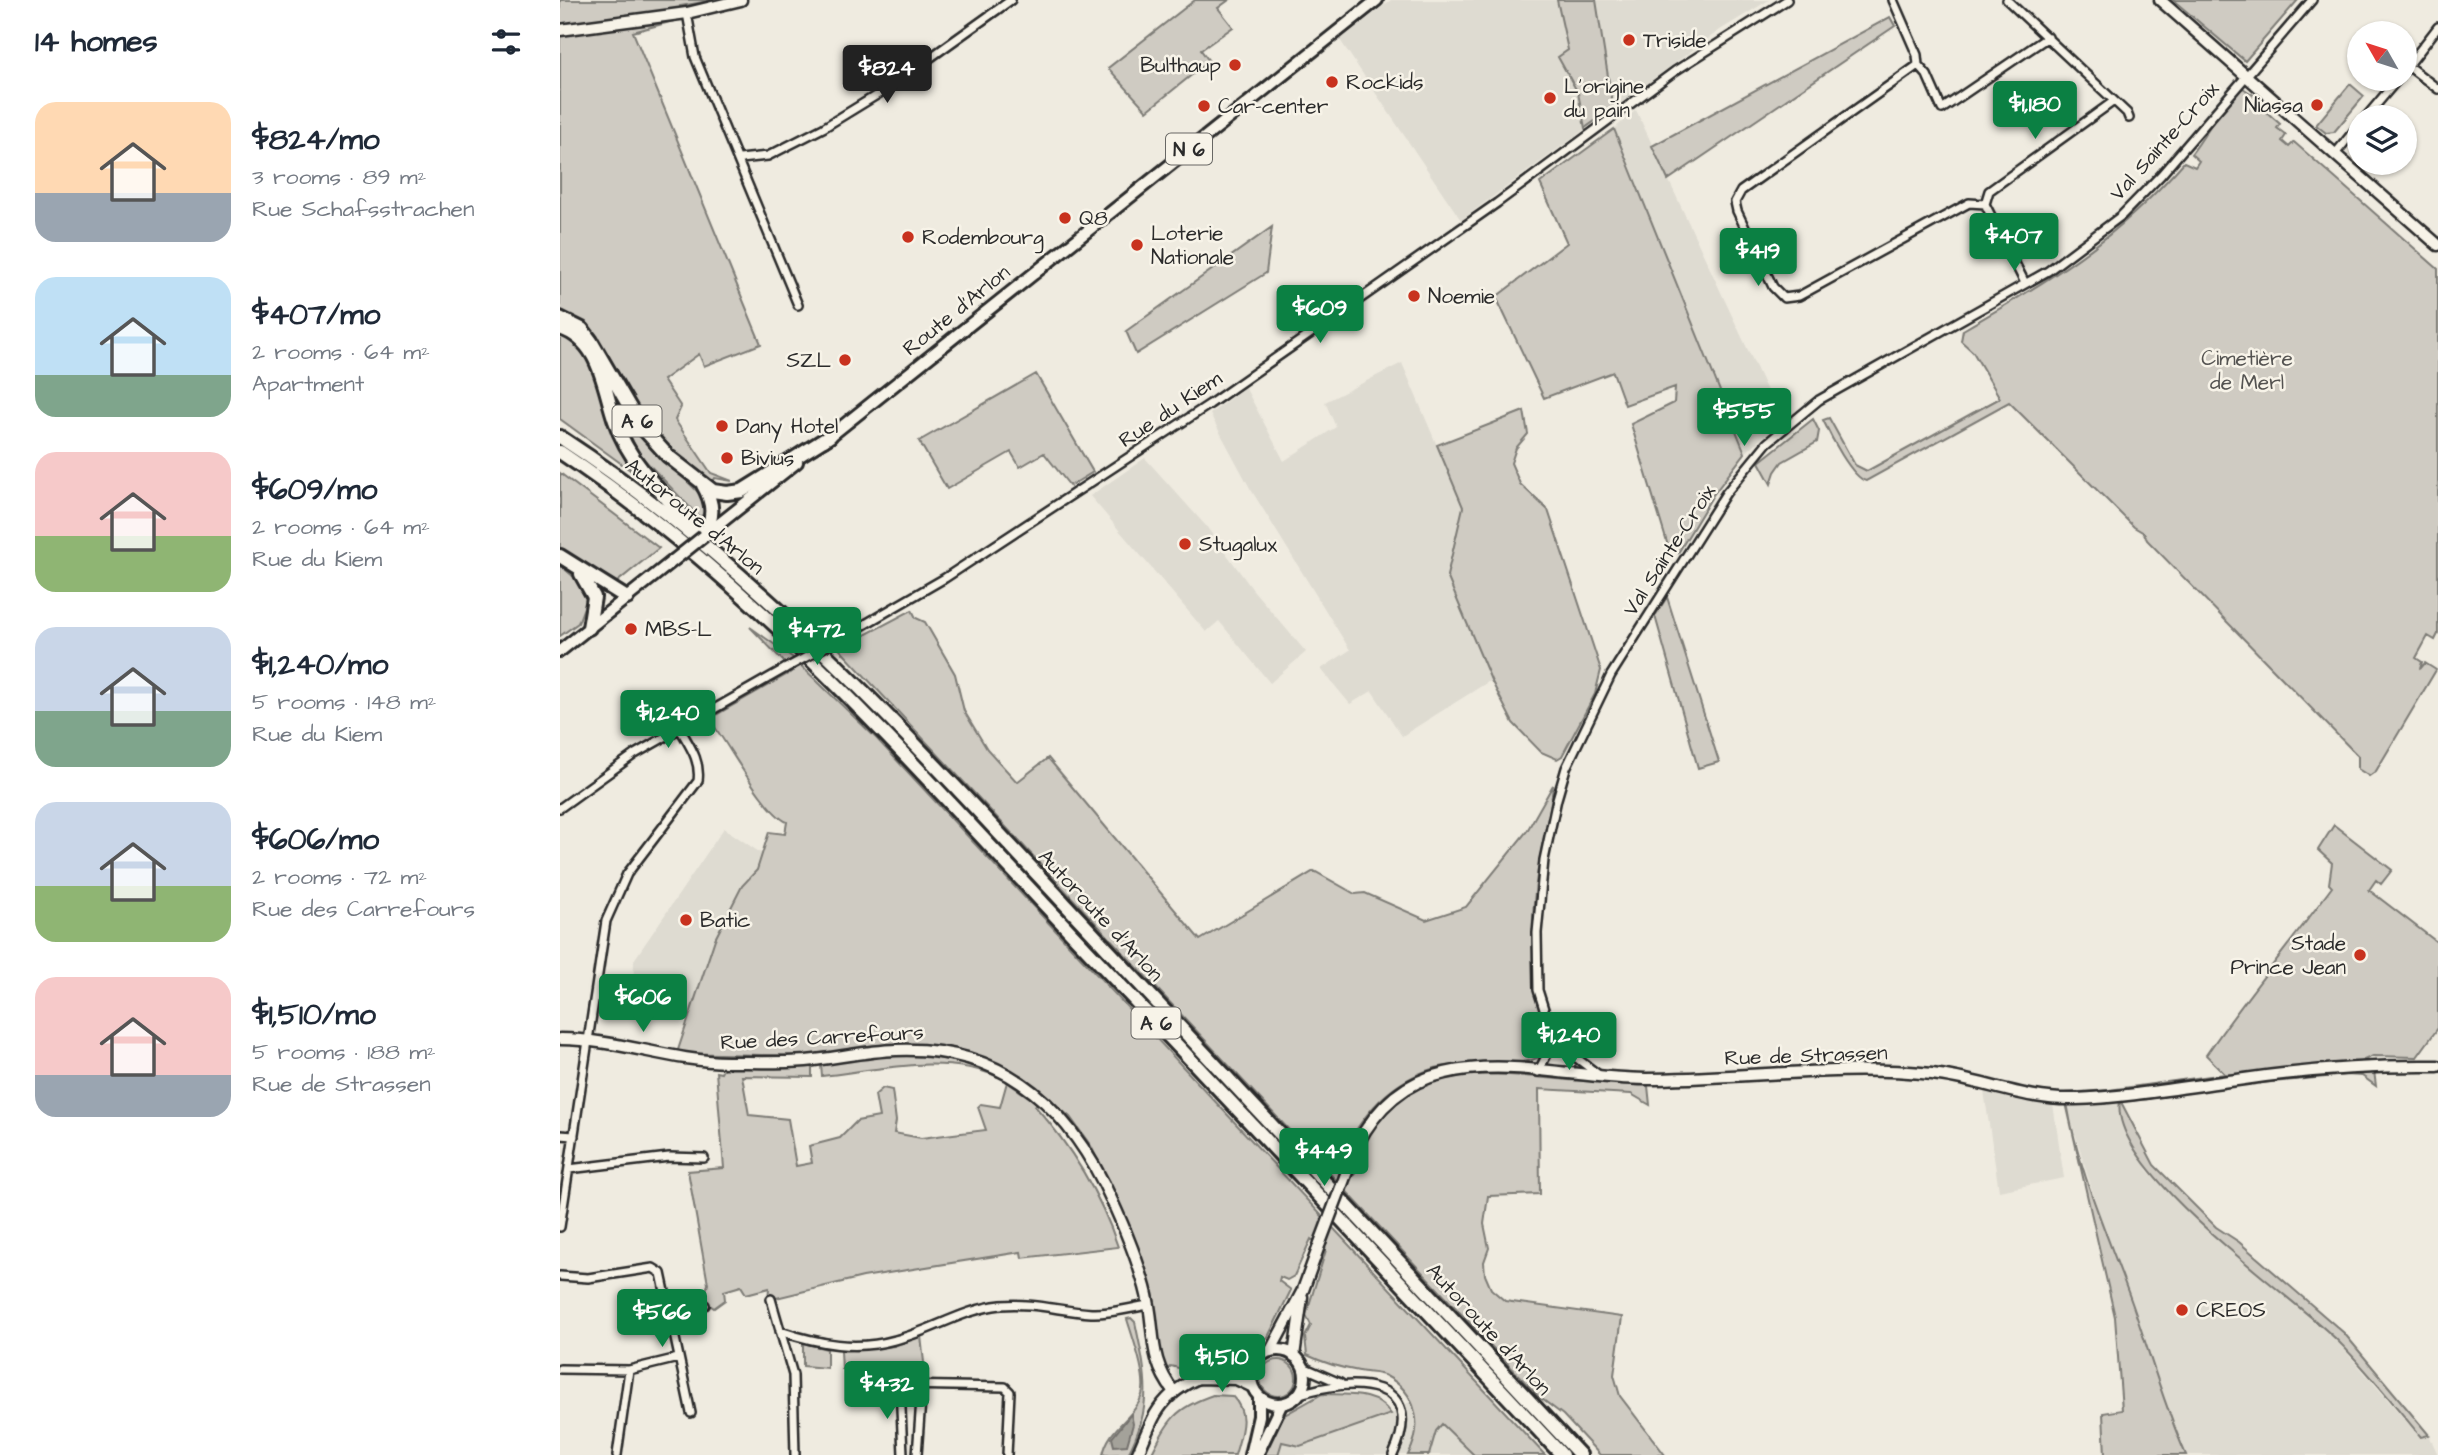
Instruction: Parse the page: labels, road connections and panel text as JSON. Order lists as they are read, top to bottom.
{
  "streets": {
    "highway": ["A 6", "Autoroute d'Arlon"],
    "main road": [
      "N 6",
      "Route d'Arlon",
      "Rue des Carrefours",
      "Rue de Strassen"
    ],
    "street": ["Val Sainte-Croix", "Rue du Kiem"]
  },
  "parks": ["Cimetière de Merl"],
  "places": [
    "Triside",
    "Bulthaup",
    "Rockids",
    "L'origine du pain",
    "Niassa",
    "Car-center",
    "Q8",
    "Rodembourg",
    "Loterie Nationale",
    "Noemie",
    "SZL",
    "Dany Hotel",
    "Bivius",
    "Stugalux",
    "MBS-L",
    "Batic",
    "Stade Prince Jean",
    "CREOS"
  ],
  "north": "top left",
  "page": {
    "heading": "14 homes",
    "price": [
      "$824",
      "$1,180",
      "$407",
      "$419",
      "$609",
      "$555",
      "$472",
      "$1,240",
      "$606",
      "$1,240",
      "$449",
      "$566",
      "$1,510",
      "$432"
    ],
    "list": [
      {
        "name": "$824/mo",
        "note": "3 rooms · 89 m² · Rue Schafsstrachen"
      },
      {
        "name": "$407/mo",
        "note": "2 rooms · 64 m² · Apartment"
      },
      {
        "name": "$609/mo",
        "note": "2 rooms · 64 m² · Rue du Kiem"
      },
      {
        "name": "$1,240/mo",
        "note": "5 rooms · 148 m² · Rue du Kiem"
      },
      {
        "name": "$606/mo",
        "note": "2 rooms · 72 m² · Rue des Carrefours"
      },
      {
        "name": "$1,510/mo",
        "note": "5 rooms · 188 m² · Rue de Strassen"
      }
    ]
  }
}
